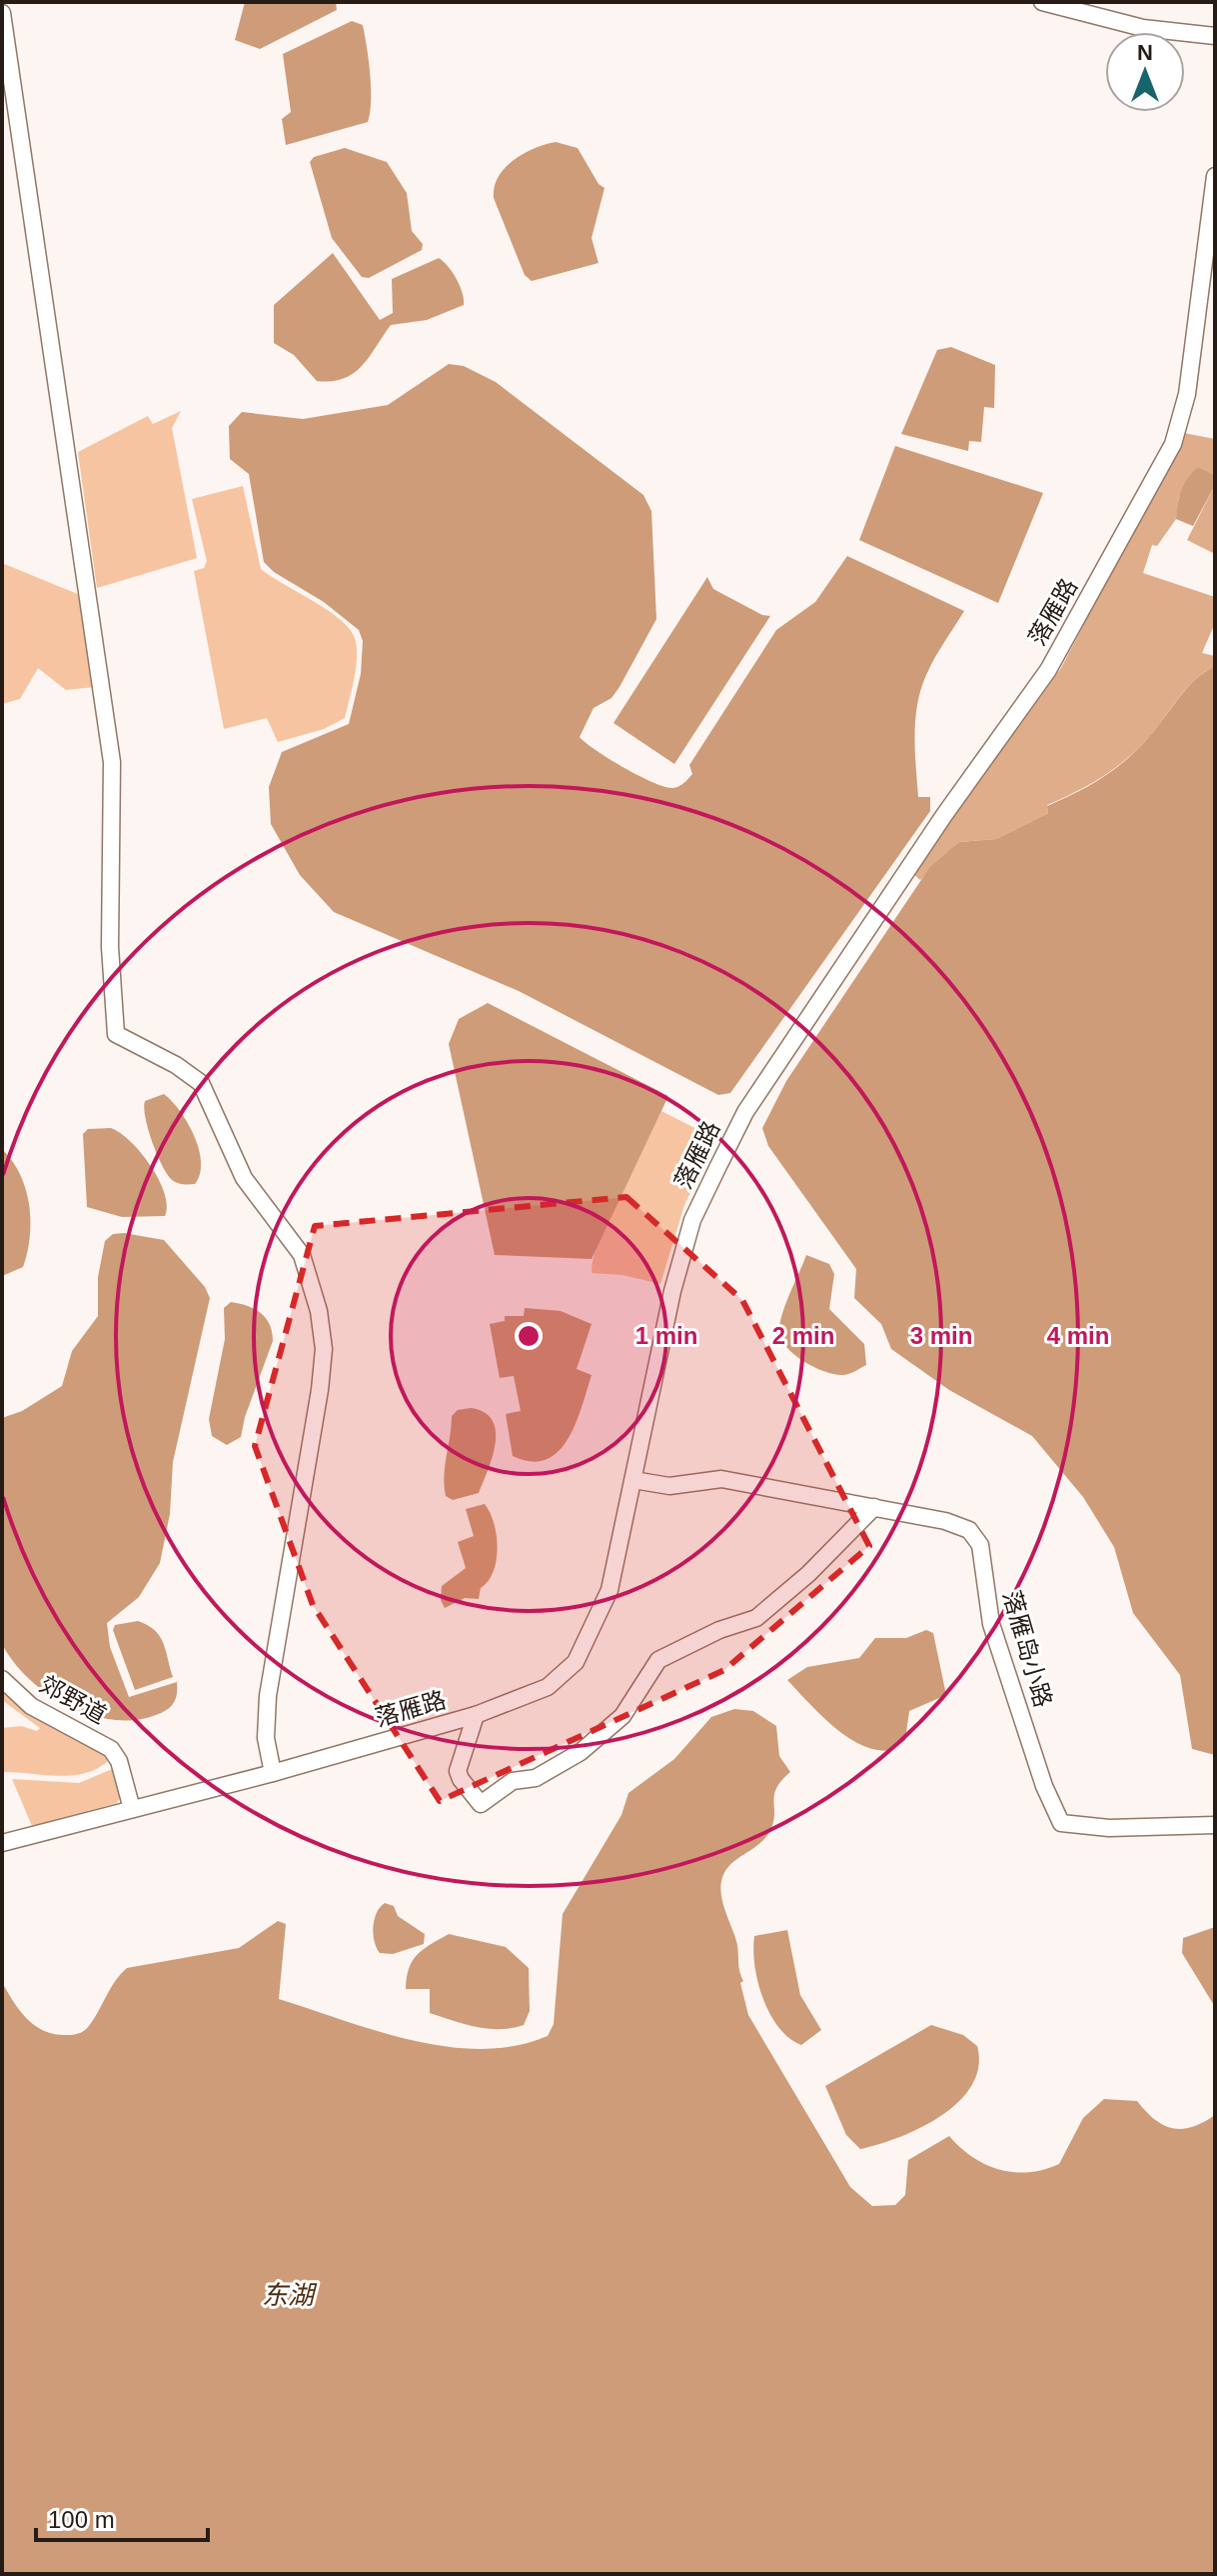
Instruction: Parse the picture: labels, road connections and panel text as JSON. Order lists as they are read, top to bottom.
{
  "streets": {
    "street": ["落雁路", "落雁岛小路", "郊野道"]
  },
  "crossings": [
    ["落雁路", "落雁岛小路"],
    ["落雁路", "郊野道"]
  ],
  "water": ["东湖"],
  "scale_bar": "100 m",
  "north": "top",
  "rings": [
    "1 min",
    "2 min",
    "3 min",
    "4 min"
  ]
}
